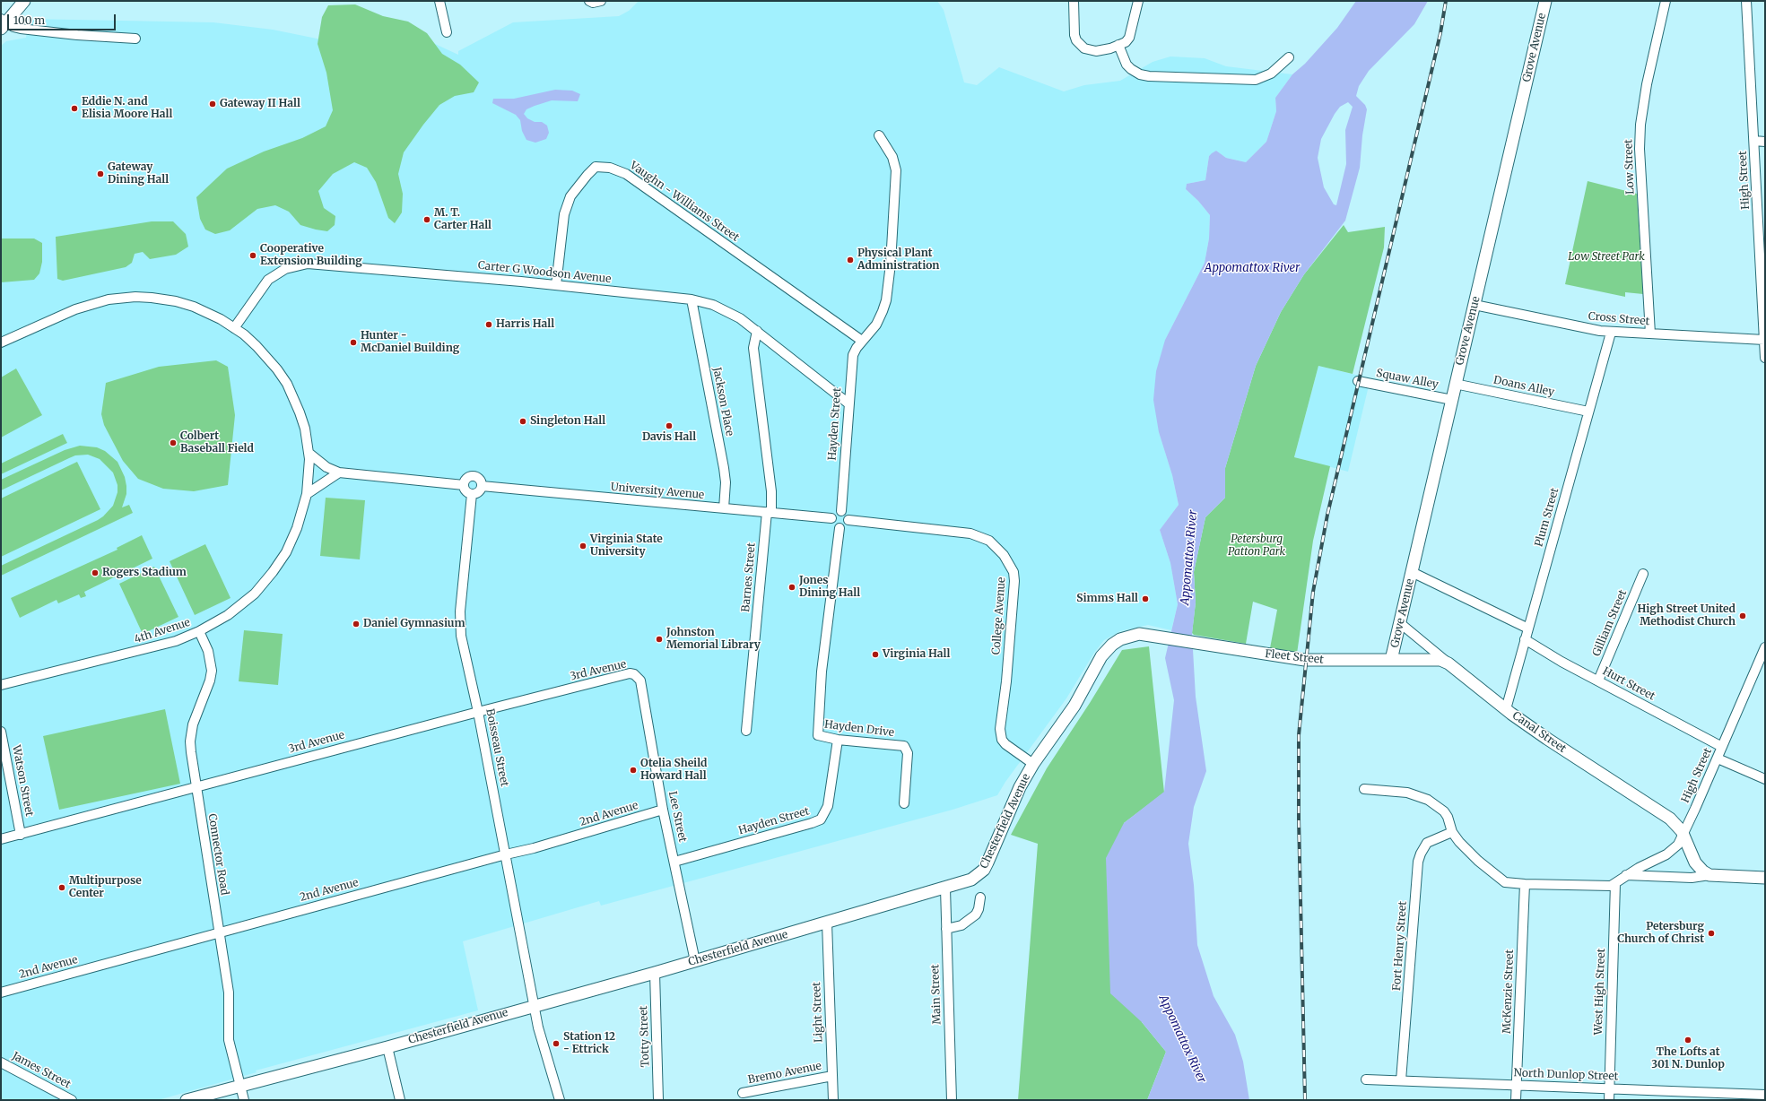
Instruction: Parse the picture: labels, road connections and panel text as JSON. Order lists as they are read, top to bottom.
{
  "streets": {
    "main road": [
      "Grove Avenue",
      "Fleet Street",
      "Canal Street",
      "Chesterfield Avenue"
    ],
    "street": [
      "Low Street",
      "High Street",
      "Vaughn - Williams Street",
      "Carter G Woodson Avenue",
      "Cross Street",
      "Squaw Alley",
      "Doans Alley",
      "Jackson Place",
      "Hayden Street",
      "University Avenue",
      "Plum Street",
      "Barnes Street",
      "College Avenue",
      "Gilliam Street",
      "4th Avenue",
      "3rd Avenue",
      "Hurt Street",
      "Hayden Drive",
      "Boisseau Street",
      "Watson Street",
      "2nd Avenue",
      "Lee Street",
      "Connector Road",
      "Fort Henry Street",
      "McKenzie Street",
      "West High Street",
      "Main Street",
      "Light Street",
      "Totty Street",
      "James Street",
      "Bremo Avenue",
      "North Dunlop Street"
    ]
  },
  "crossings": [
    ["Grove Avenue", "Cross Street"],
    ["Grove Avenue", "Squaw Alley"],
    ["Grove Avenue", "Doans Alley"],
    ["Grove Avenue", "Fleet Street"],
    ["Grove Avenue", "Canal Street"],
    ["Low Street", "Cross Street"],
    ["High Street", "Cross Street"],
    ["High Street", "Hurt Street"],
    ["High Street", "Canal Street"],
    ["High Street", "West High Street"],
    ["Vaughn - Williams Street", "Carter G Woodson Avenue"],
    ["Vaughn - Williams Street", "Hayden Street"],
    ["Carter G Woodson Avenue", "Jackson Place"],
    ["Carter G Woodson Avenue", "Hayden Street"],
    ["Carter G Woodson Avenue", "Barnes Street"],
    ["Carter G Woodson Avenue", "4th Avenue"],
    ["Cross Street", "Plum Street"],
    ["Doans Alley", "Plum Street"],
    ["Jackson Place", "University Avenue"],
    ["Hayden Street", "University Avenue"],
    ["Hayden Street", "College Avenue"],
    ["Hayden Street", "Hayden Drive"],
    ["Hayden Street", "Lee Street"],
    ["University Avenue", "Barnes Street"],
    ["University Avenue", "College Avenue"],
    ["University Avenue", "Hayden Drive"],
    ["University Avenue", "Boisseau Street"],
    ["Plum Street", "Hurt Street"],
    ["Plum Street", "Canal Street"],
    ["College Avenue", "Hayden Drive"],
    ["College Avenue", "Chesterfield Avenue"],
    ["Gilliam Street", "Hurt Street"],
    ["4th Avenue", "Connector Road"],
    ["Fleet Street", "Canal Street"],
    ["Fleet Street", "Chesterfield Avenue"],
    ["3rd Avenue", "Boisseau Street"],
    ["3rd Avenue", "Watson Street"],
    ["3rd Avenue", "Lee Street"],
    ["3rd Avenue", "Connector Road"],
    ["Boisseau Street", "2nd Avenue"],
    ["Boisseau Street", "Chesterfield Avenue"],
    ["2nd Avenue", "Lee Street"],
    ["2nd Avenue", "Connector Road"],
    ["Lee Street", "Chesterfield Avenue"],
    ["Chesterfield Avenue", "Connector Road"],
    ["Chesterfield Avenue", "Main Street"],
    ["Chesterfield Avenue", "Light Street"],
    ["Chesterfield Avenue", "Totty Street"],
    ["Fort Henry Street", "North Dunlop Street"],
    ["McKenzie Street", "North Dunlop Street"],
    ["West High Street", "North Dunlop Street"],
    ["Light Street", "Bremo Avenue"]
  ],
  "water": ["Appomattox River"],
  "parks": ["Low Street Park", "Petersburg Patton Park"],
  "places": [
    "Gateway II Hall",
    "Eddie N. and Elisia Moore Hall",
    "Gateway Dining Hall",
    "M. T. Carter Hall",
    "Cooperative Extension Building",
    "Physical Plant Administration",
    "Harris Hall",
    "Hunter - McDaniel Building",
    "Singleton Hall",
    "Davis Hall",
    "Colbert Baseball Field",
    "Virginia State University",
    "Rogers Stadium",
    "Jones Dining Hall",
    "Simms Hall",
    "High Street United Methodist Church",
    "Daniel Gymnasium",
    "Johnston Memorial Library",
    "Virginia Hall",
    "Otelia Sheild Howard Hall",
    "Multipurpose Center",
    "Petersburg Church of Christ",
    "The Lofts at 301 N. Dunlop",
    "Station 12 - Ettrick"
  ],
  "scale_bar": "100 m"
}
